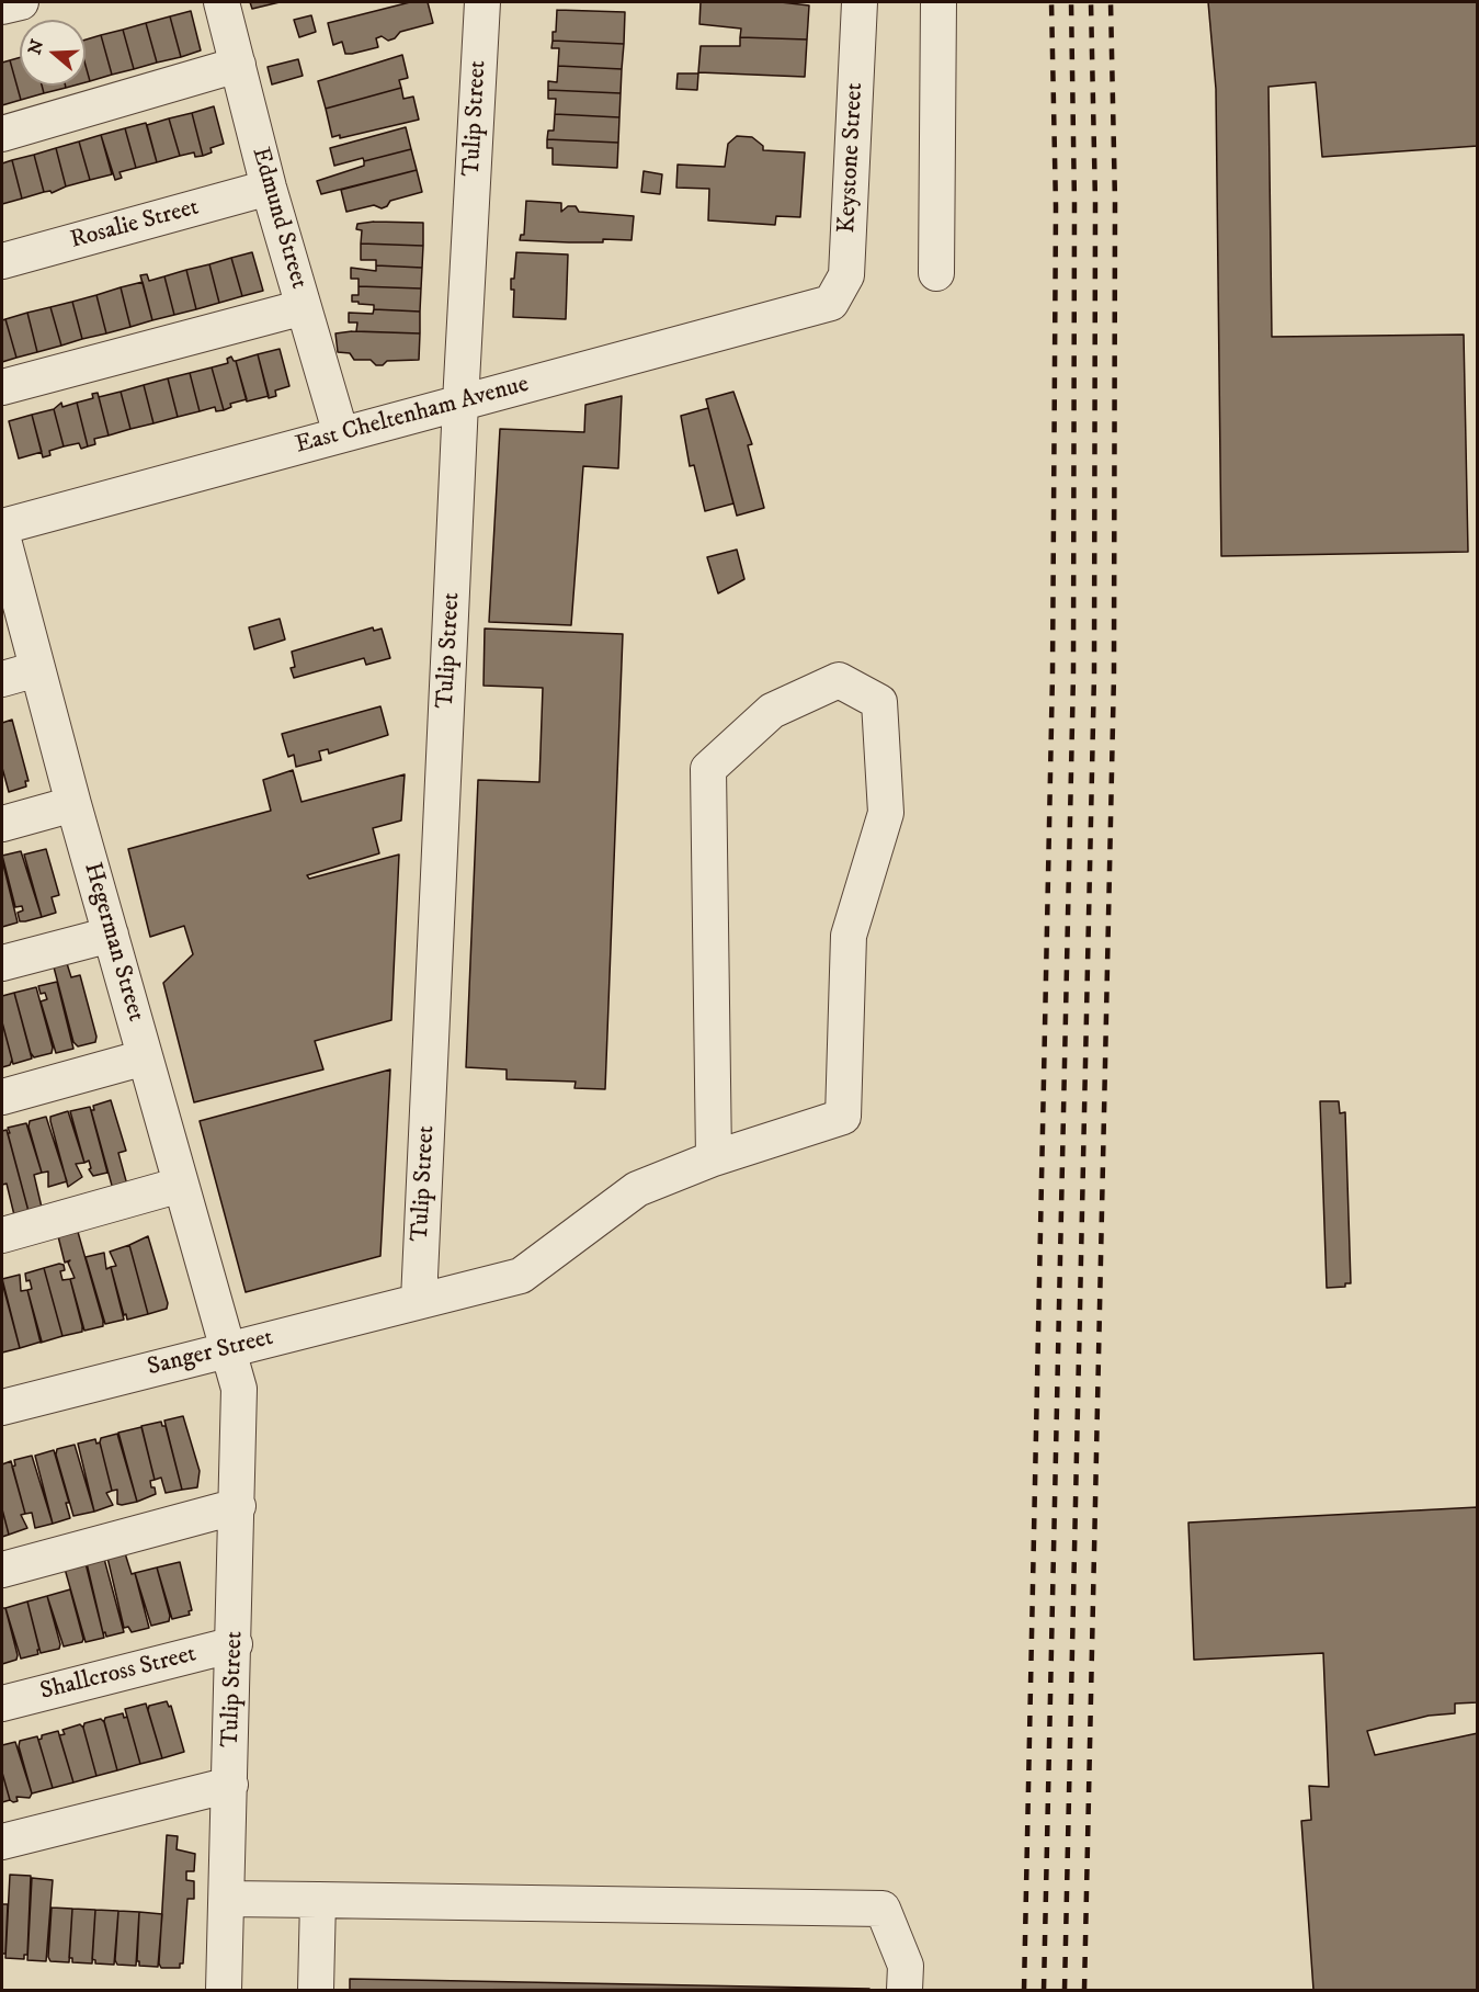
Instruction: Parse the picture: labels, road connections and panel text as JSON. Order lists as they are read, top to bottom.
{
  "streets": {
    "street": [
      "Tulip Street",
      "Keystone Street",
      "Edmund Street",
      "Rosalie Street",
      "East Cheltenham Avenue",
      "Hegerman Street",
      "Sanger Street",
      "Shallcross Street"
    ]
  },
  "crossings": [
    ["Tulip Street", "East Cheltenham Avenue"],
    ["Tulip Street", "Hegerman Street"],
    ["Tulip Street", "Sanger Street"],
    ["Tulip Street", "Shallcross Street"],
    ["Keystone Street", "East Cheltenham Avenue"],
    ["Edmund Street", "Rosalie Street"],
    ["Edmund Street", "East Cheltenham Avenue"],
    ["Hegerman Street", "Sanger Street"]
  ],
  "north": "left"
}
